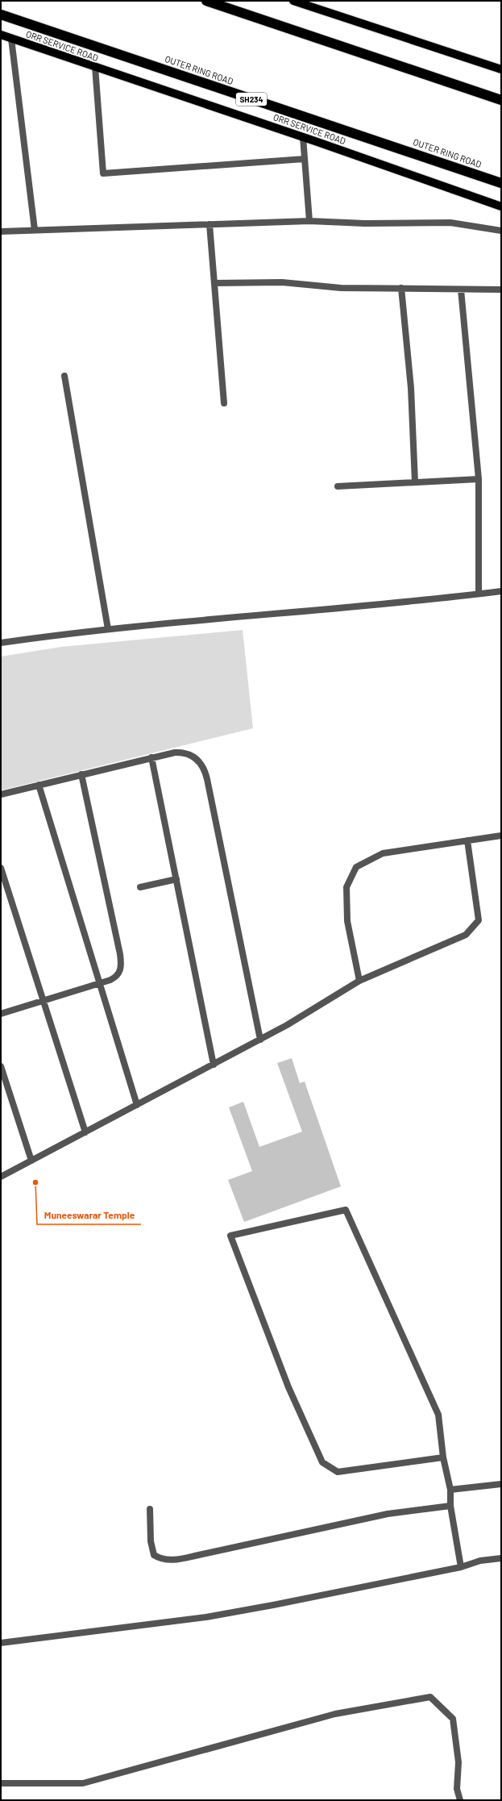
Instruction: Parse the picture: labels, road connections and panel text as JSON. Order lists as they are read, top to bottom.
{
  "streets": {
    "highway": ["OUTER RING ROAD", "SH234"],
    "main road": ["ORR SERVICE ROAD"]
  },
  "places": ["Muneeswarar Temple"]
}
